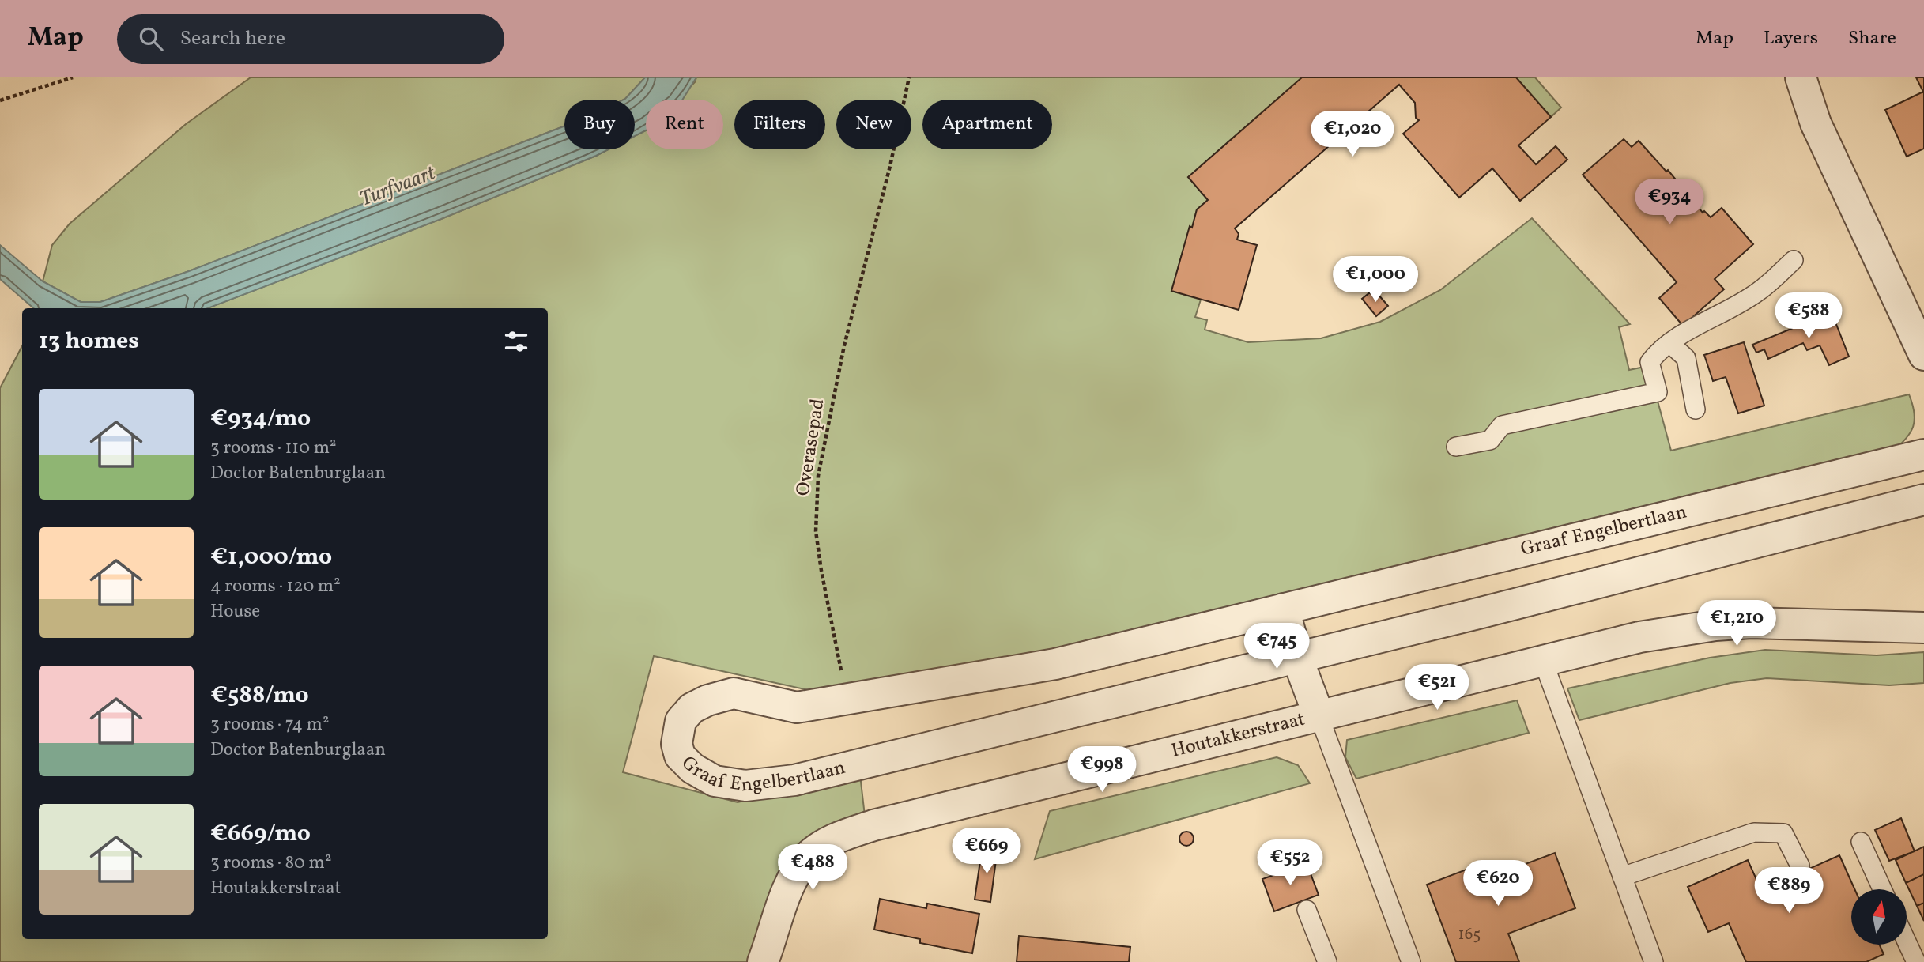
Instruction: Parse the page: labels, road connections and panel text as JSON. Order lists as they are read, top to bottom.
{
  "streets": {
    "street": ["Graaf Engelbertlaan", "Houtakkerstraat"],
    "path": ["Overasepad"]
  },
  "crossings": [
    ["Overasepad", "Graaf Engelbertlaan"]
  ],
  "water": ["Turfvaart"],
  "house_numbers": ["165"],
  "north": "top",
  "page": {
    "header": "Map",
    "search": "Search here",
    "nav": ["Map", "Layers", "Share"],
    "chip": [
      "Buy",
      "Rent",
      "Filters",
      "New",
      "Apartment"
    ],
    "price": [
      "€1,020",
      "€934",
      "€1,000",
      "€588",
      "€1,210",
      "€745",
      "€521",
      "€998",
      "€669",
      "€552",
      "€488",
      "€620",
      "€889"
    ],
    "heading": "13 homes",
    "list": [
      {
        "name": "€934/mo",
        "note": "3 rooms · 110 m² · Doctor Batenburglaan"
      },
      {
        "name": "€1,000/mo",
        "note": "4 rooms · 120 m² · House"
      },
      {
        "name": "€588/mo",
        "note": "3 rooms · 74 m² · Doctor Batenburglaan"
      },
      {
        "name": "€669/mo",
        "note": "3 rooms · 80 m² · Houtakkerstraat"
      }
    ]
  }
}
